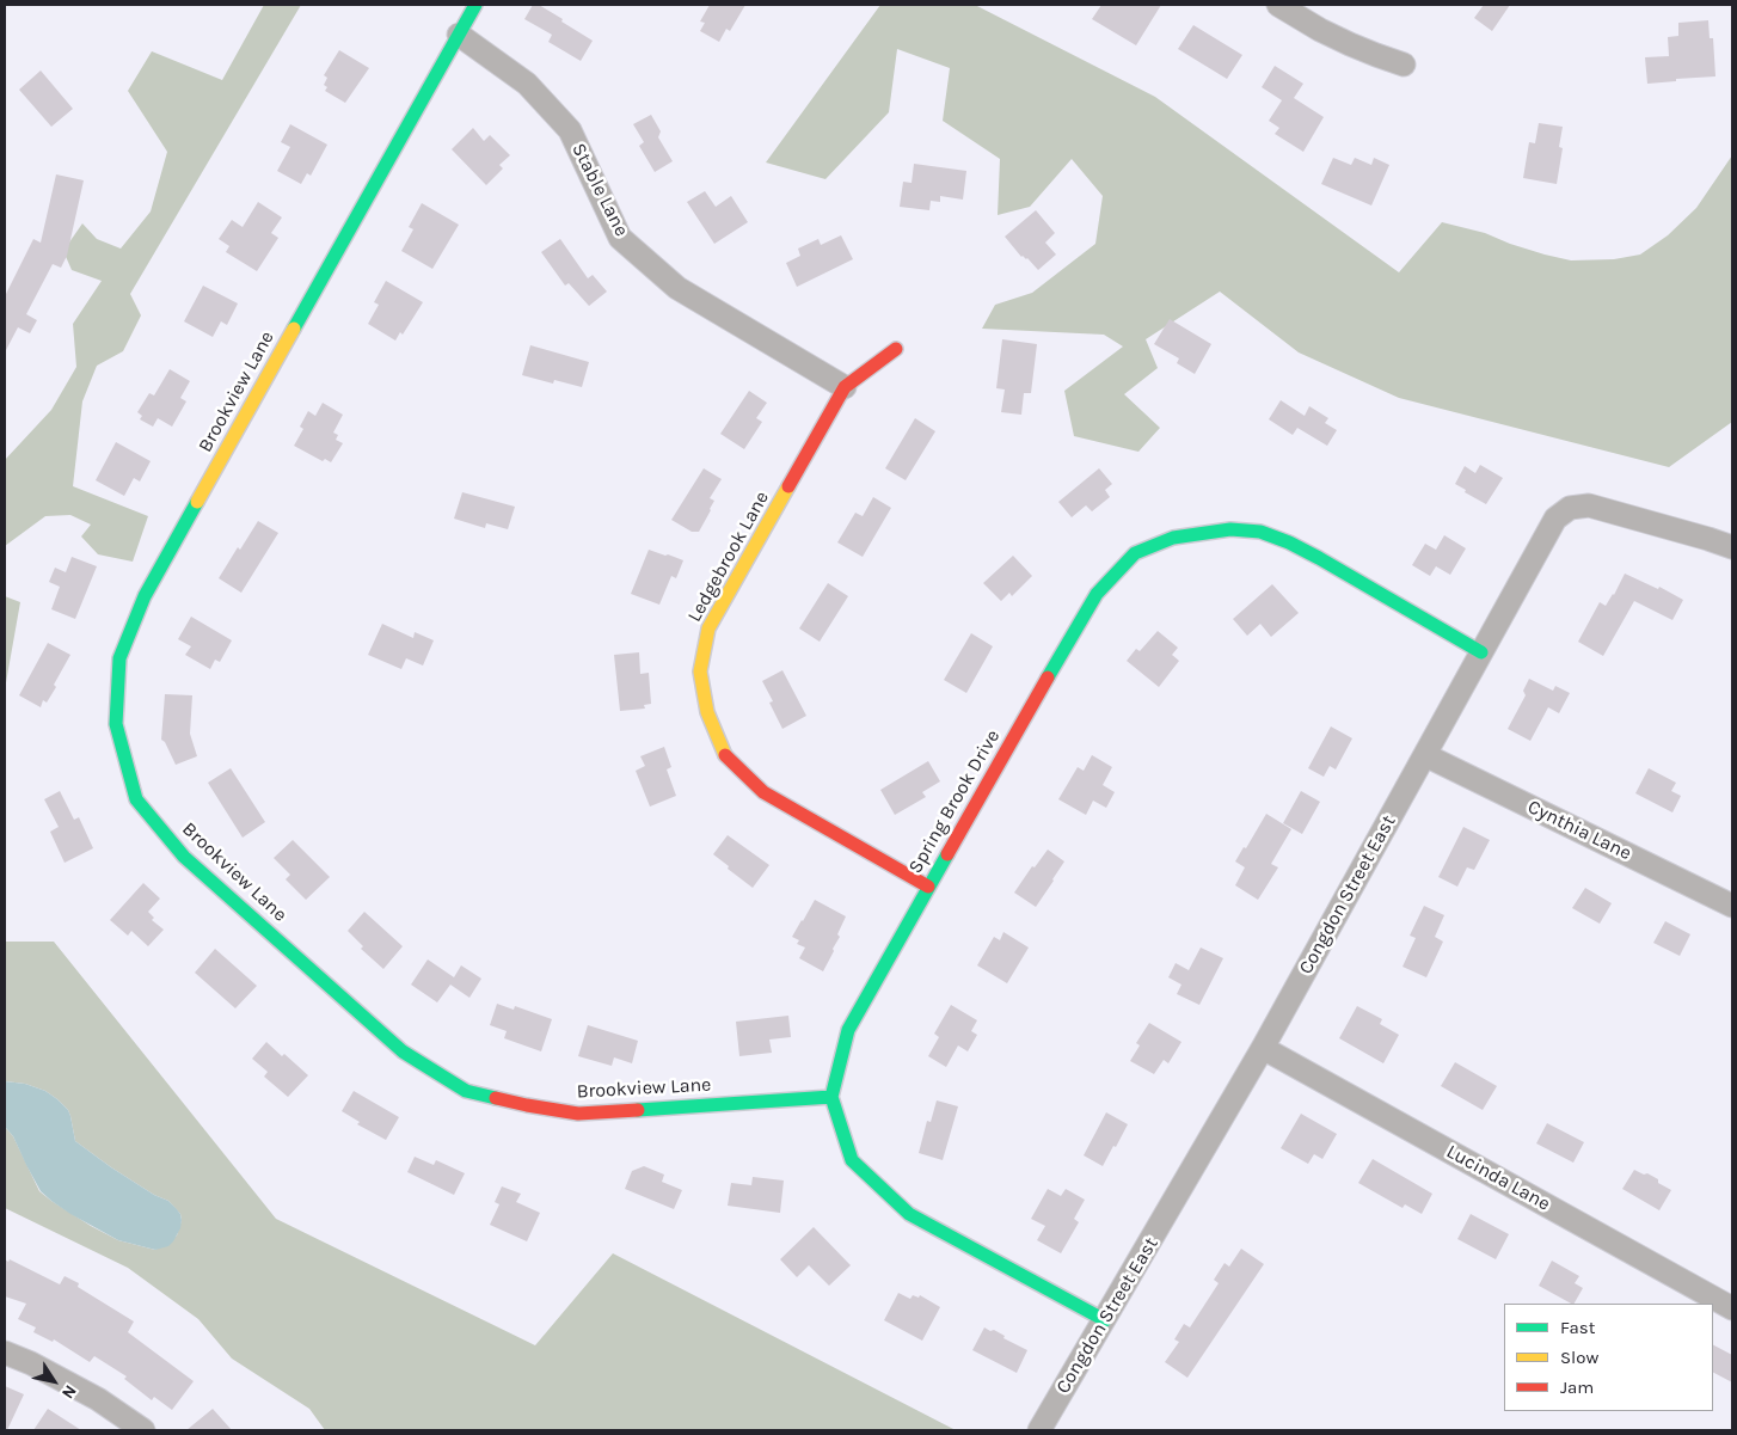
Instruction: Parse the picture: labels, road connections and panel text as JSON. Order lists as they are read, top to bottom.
{
  "streets": {
    "street": [
      "Stable Lane",
      "Brookview Lane",
      "Ledgebrook Lane",
      "Spring Brook Drive",
      "Cynthia Lane",
      "Congdon Street East",
      "Lucinda Lane"
    ]
  },
  "crossings": [
    ["Stable Lane", "Brookview Lane"],
    ["Stable Lane", "Ledgebrook Lane"],
    ["Brookview Lane", "Spring Brook Drive"],
    ["Ledgebrook Lane", "Spring Brook Drive"],
    ["Spring Brook Drive", "Congdon Street East"],
    ["Cynthia Lane", "Congdon Street East"],
    ["Congdon Street East", "Lucinda Lane"]
  ],
  "legend": ["Fast", "Slow", "Jam"],
  "north": "bottom right"
}
